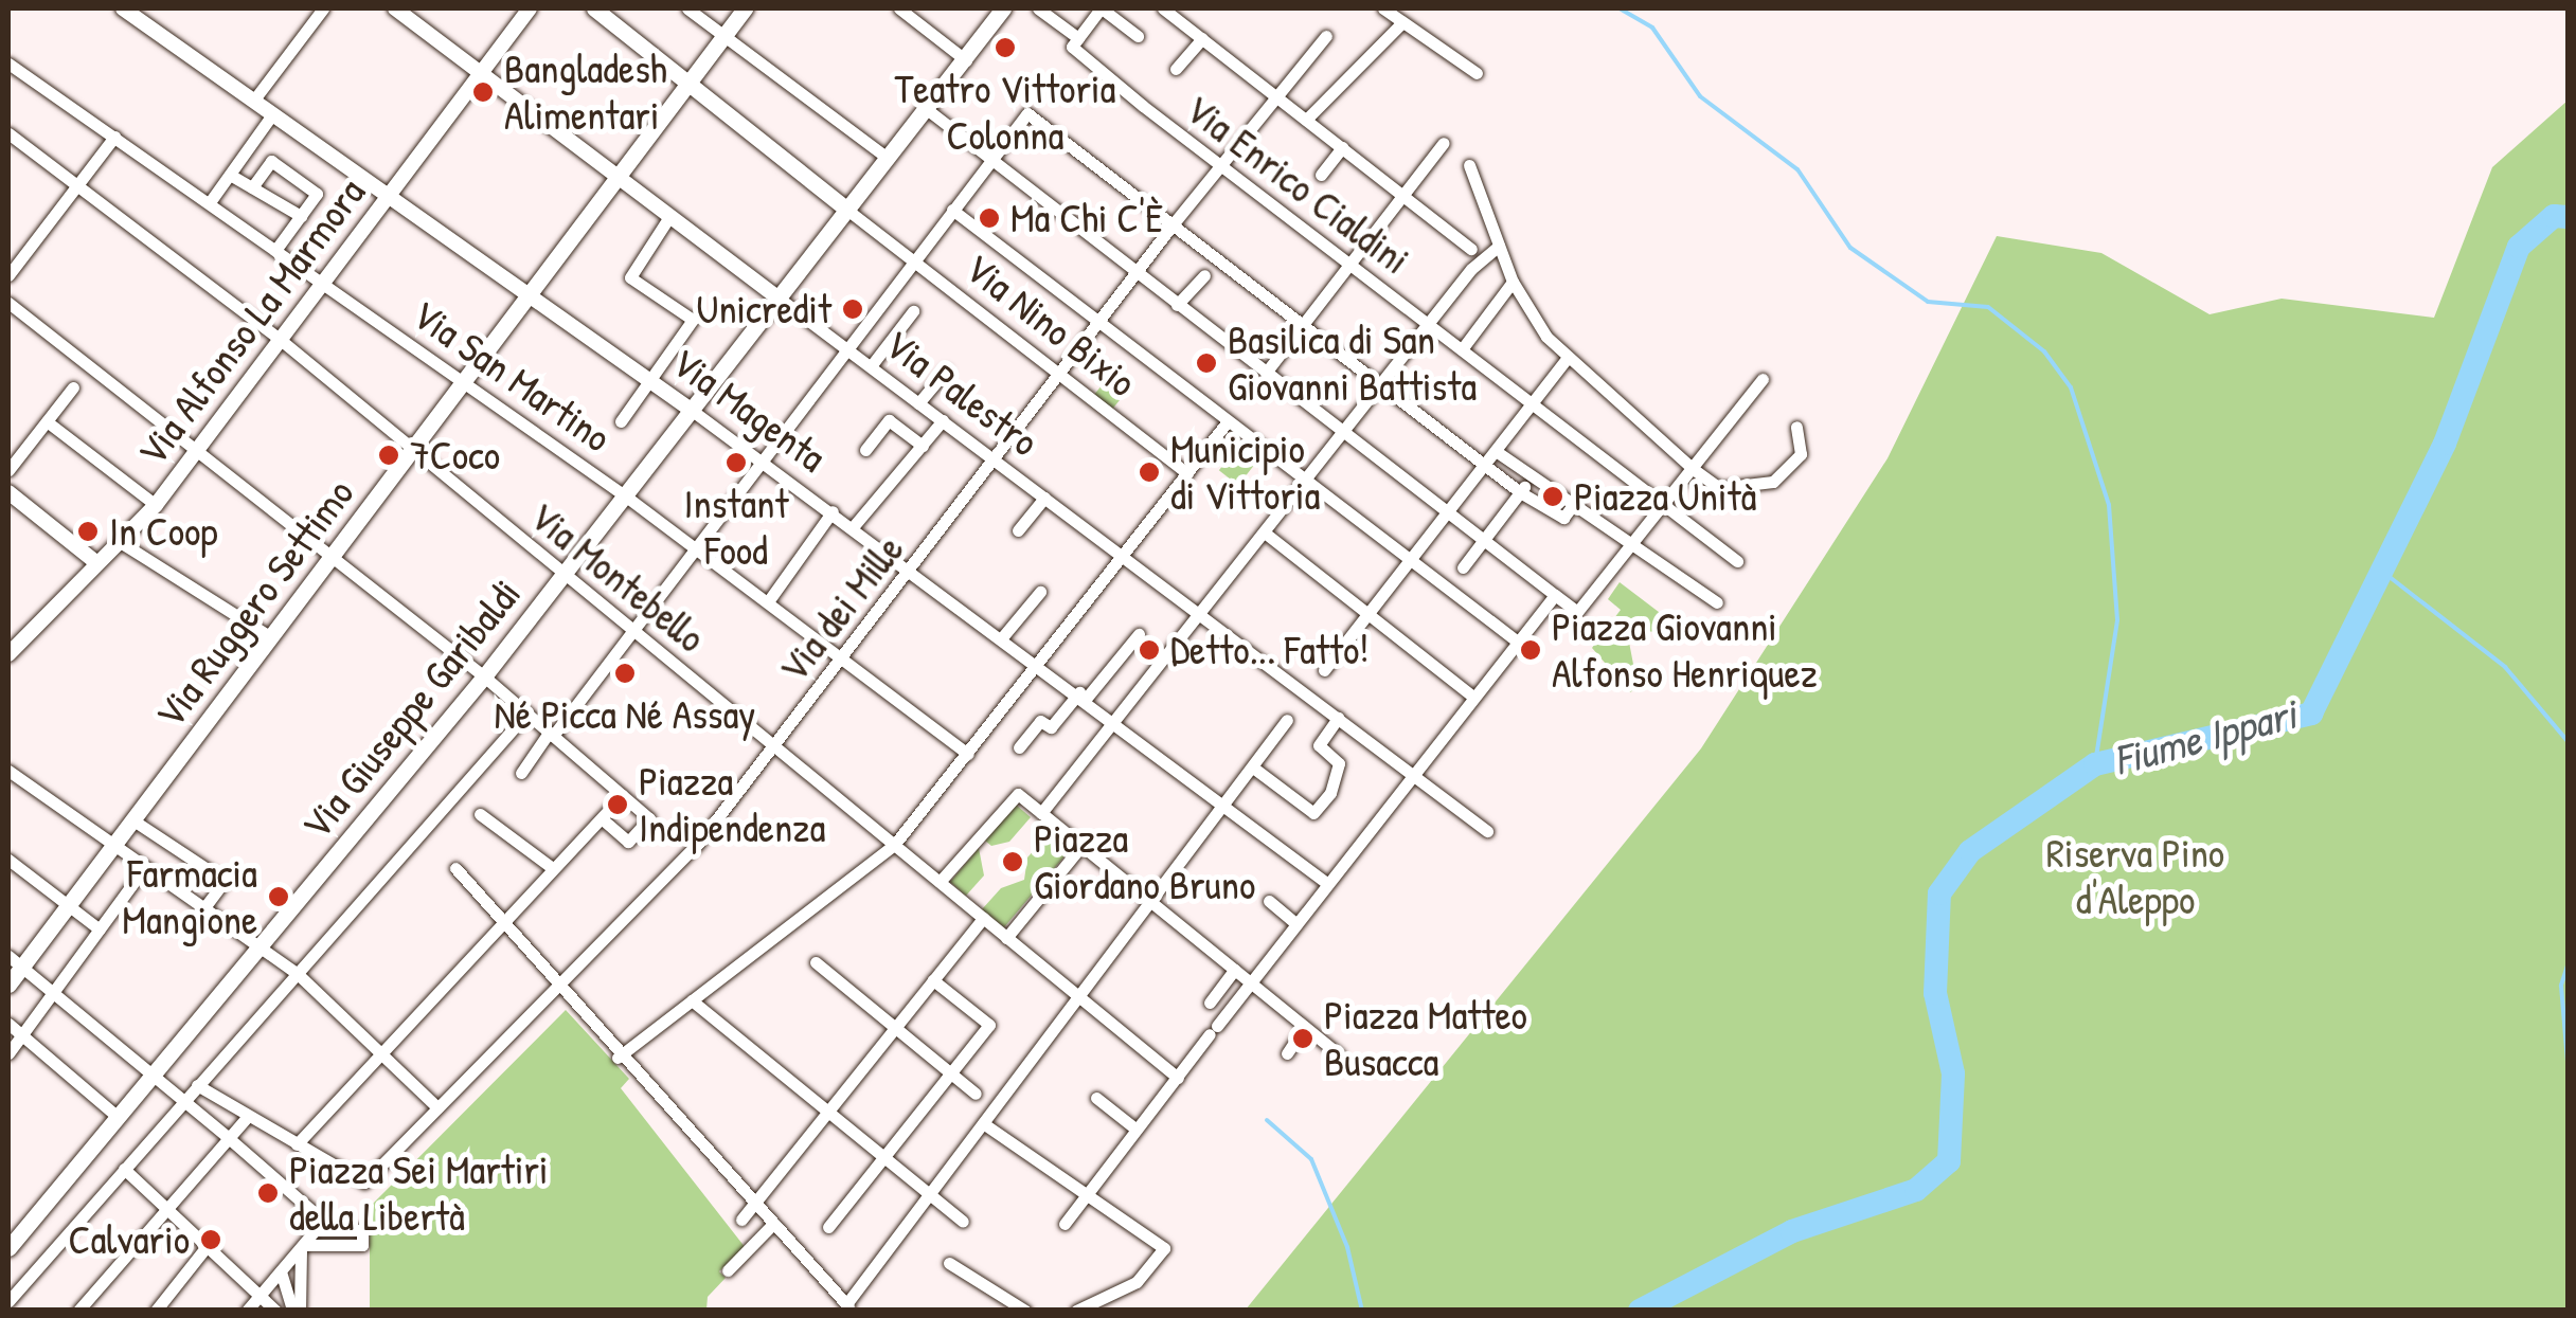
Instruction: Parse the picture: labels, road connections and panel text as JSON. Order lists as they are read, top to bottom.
{
  "streets": {
    "main road": ["Via Ruggero Settimo", "Via Giuseppe Garibaldi"],
    "street": [
      "Via Enrico Cialdini",
      "Via Alfonso La Marmora",
      "Via Nino Bixio",
      "Via San Martino",
      "Via Palestro",
      "Via Magenta",
      "Via Montebello",
      "Via dei Mille"
    ]
  },
  "crossings": [
    ["Via Enrico Cialdini", "Via dei Mille"],
    ["Via Alfonso La Marmora", "Via San Martino"],
    ["Via Alfonso La Marmora", "Via Palestro"],
    ["Via Alfonso La Marmora", "Via Magenta"],
    ["Via Alfonso La Marmora", "Via Montebello"],
    ["Via Nino Bixio", "Via dei Mille"],
    ["Via Nino Bixio", "Via Giuseppe Garibaldi"],
    ["Via San Martino", "Via Ruggero Settimo"],
    ["Via San Martino", "Via dei Mille"],
    ["Via San Martino", "Via Giuseppe Garibaldi"],
    ["Via Palestro", "Via Ruggero Settimo"],
    ["Via Palestro", "Via dei Mille"],
    ["Via Palestro", "Via Giuseppe Garibaldi"],
    ["Via Magenta", "Via Ruggero Settimo"],
    ["Via Magenta", "Via dei Mille"],
    ["Via Magenta", "Via Giuseppe Garibaldi"],
    ["Via Montebello", "Via Ruggero Settimo"],
    ["Via Montebello", "Via dei Mille"],
    ["Via Montebello", "Via Giuseppe Garibaldi"]
  ],
  "water": ["Fiume Ippari"],
  "parks": ["Riserva Pino d'Aleppo"],
  "places": [
    "Teatro Vittoria Colonna",
    "Bangladesh Alimentari",
    "Ma Chi C'È",
    "Unicredit",
    "Basilica di San Giovanni Battista",
    "7Coco",
    "Instant Food",
    "Municipio di Vittoria",
    "Piazza Unità",
    "In Coop",
    "Detto... Fatto!",
    "Piazza Giovanni Alfonso Henriquez",
    "Né Picca Né Assay",
    "Piazza Indipendenza",
    "Piazza Giordano Bruno",
    "Farmacia Mangione",
    "Piazza Matteo Busacca",
    "Piazza Sei Martiri della Libertà",
    "Calvario"
  ]
}
